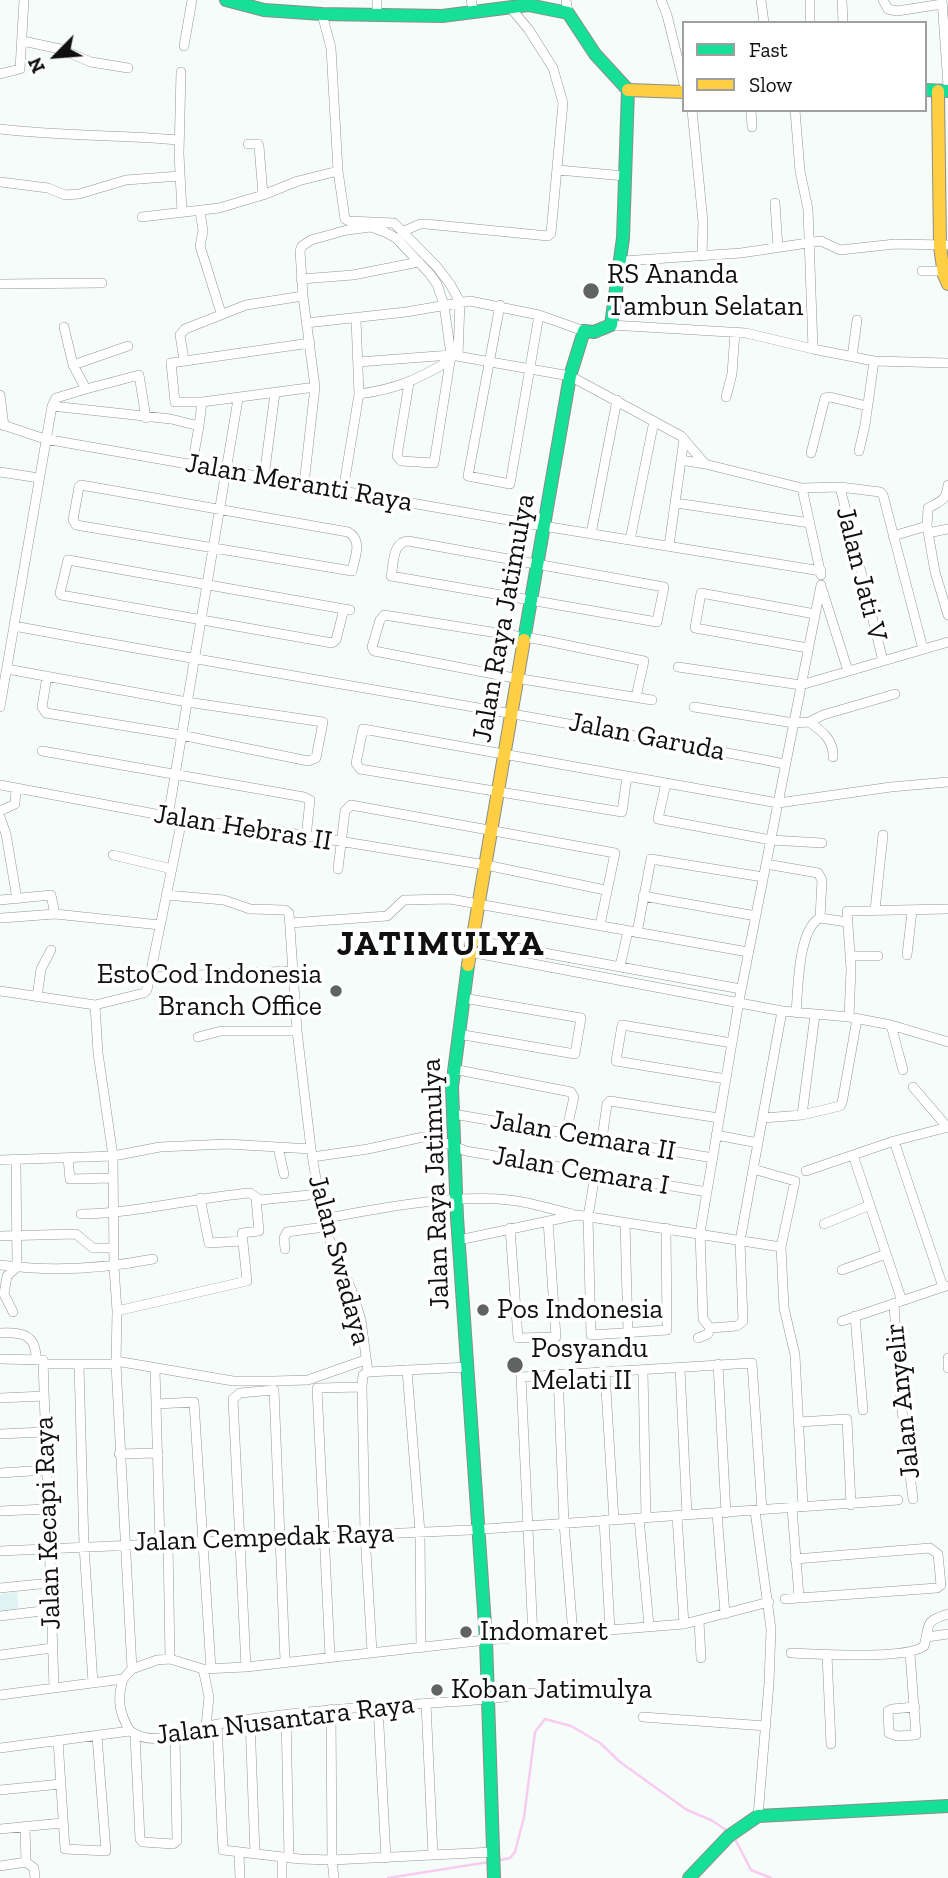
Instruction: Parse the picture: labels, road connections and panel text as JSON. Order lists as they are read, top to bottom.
{
  "streets": {
    "main road": ["Jalan Raya Jatimulya"],
    "street": [
      "Jalan Meranti Raya",
      "Jalan Jati V",
      "Jalan Garuda",
      "Jalan Hebras II",
      "Jalan Cemara II",
      "Jalan Cemara I",
      "Jalan Swadaya",
      "Jalan Anyelir",
      "Jalan Kecapi Raya",
      "Jalan Cempedak Raya",
      "Jalan Nusantara Raya"
    ]
  },
  "crossings": [
    ["Jalan Meranti Raya", "Jalan Raya Jatimulya"],
    ["Jalan Raya Jatimulya", "Jalan Garuda"],
    ["Jalan Raya Jatimulya", "Jalan Hebras II"],
    ["Jalan Raya Jatimulya", "Jalan Cemara II"],
    ["Jalan Raya Jatimulya", "Jalan Cemara I"],
    ["Jalan Raya Jatimulya", "Jalan Cempedak Raya"],
    ["Jalan Raya Jatimulya", "Jalan Nusantara Raya"],
    ["Jalan Cemara I", "Jalan Swadaya"],
    ["Jalan Kecapi Raya", "Jalan Cempedak Raya"]
  ],
  "districts": ["JATIMULYA"],
  "places": [
    "RS Ananda Tambun Selatan",
    "EstoCod Indonesia Branch Office",
    "Pos Indonesia",
    "Posyandu Melati II",
    "Indomaret",
    "Koban Jatimulya"
  ],
  "legend": ["Fast", "Slow"],
  "north": "bottom left"
}
